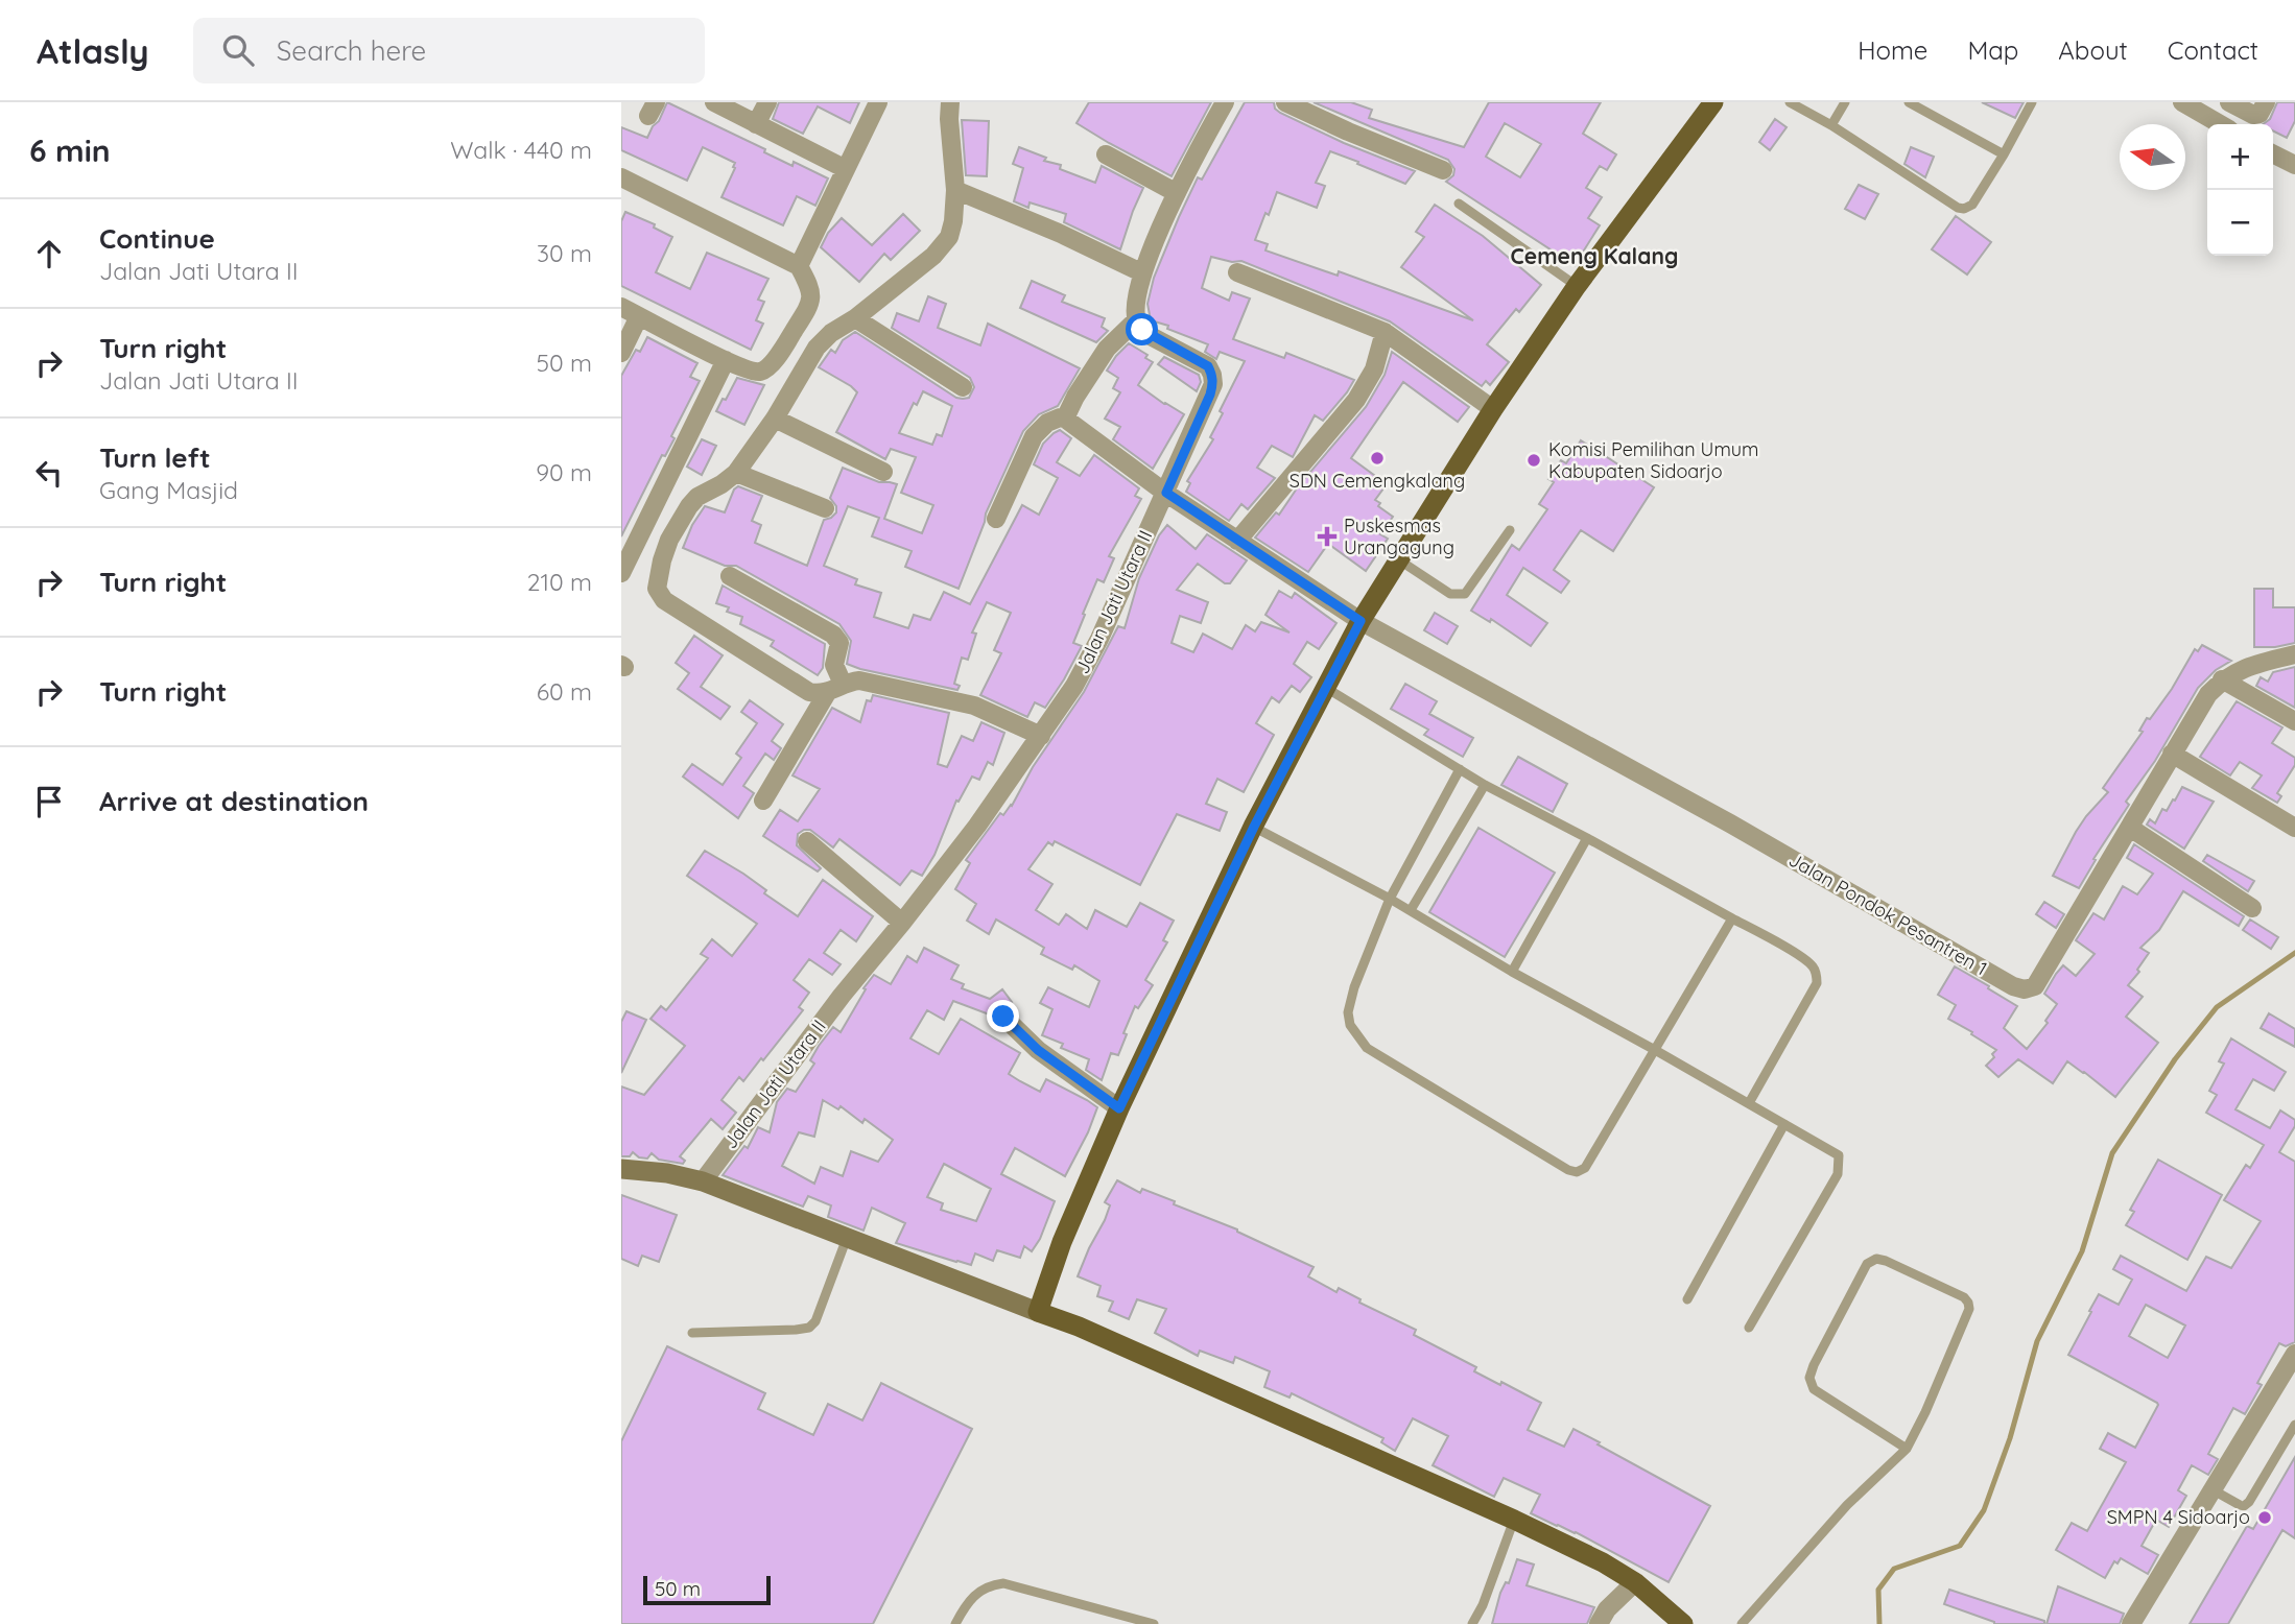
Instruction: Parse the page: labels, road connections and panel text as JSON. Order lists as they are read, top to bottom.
{
  "streets": {
    "street": ["Jalan Jati Utara II", "Jalan Pondok Pesantren 1"]
  },
  "crossings": [
    ["Jalan Jati Utara II", "Jalan Pondok Pesantren 1"]
  ],
  "districts": ["Cemeng Kalang"],
  "places": {
    "other": ["SDN Cemengkalang", "Komisi Pemilihan Umum Kabupaten Sidoarjo", "SMPN 4 Sidoarjo"],
    "health": ["Puskesmas Urangagung"]
  },
  "scale_bar": "50 m",
  "north": "left",
  "page": {
    "header": "Atlasly",
    "search": "Search here",
    "nav": [
      "Home",
      "Map",
      "About",
      "Contact"
    ],
    "heading": ["6 min", "Walk · 440 m"],
    "map_buttons": ["+", "−"],
    "list": [
      ["Continue", "Jalan Jati Utara II", "30 m"],
      ["Turn right", "Jalan Jati Utara II", "50 m"],
      ["Turn left", "Gang Masjid", "90 m"],
      ["Turn right", "210 m"],
      ["Turn right", "60 m"],
      "Arrive at destination"
    ],
    "scale": "50 m"
  }
}
